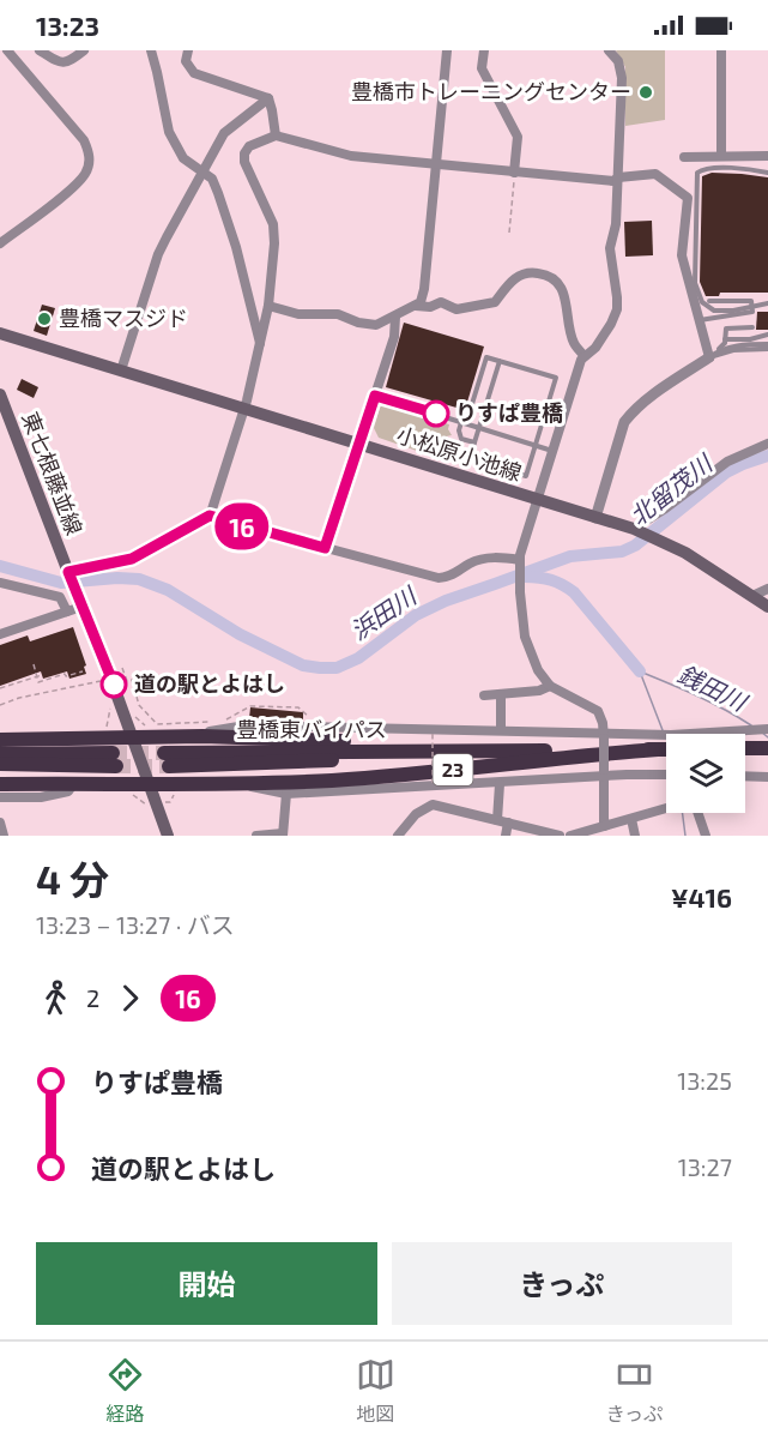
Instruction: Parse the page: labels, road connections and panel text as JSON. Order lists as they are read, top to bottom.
{
  "streets": {
    "highway": ["豊橋東バイパス", "23"],
    "main road": ["小松原小池線", "東七根藤並線"]
  },
  "crossings": [
    ["東七根藤並線", "23"],
    ["豊橋東バイパス", "23"]
  ],
  "water": ["北留茂川", "浜田川", "銭田川"],
  "places": [
    "豊橋市トレーニングセンター",
    "豊橋マスジド",
    "りすぱ豊橋",
    "道の駅とよはし"
  ],
  "lines": ["bus line 16"],
  "page": {
    "status": "13:23",
    "on_map": "16",
    "heading": ["4 分", "13:23 – 13:27 · バス", "¥416"],
    "legs": ["2", "16"],
    "list": [
      {
        "name": "りすぱ豊橋",
        "value": "13:25"
      },
      {
        "name": "道の駅とよはし",
        "value": "13:27"
      }
    ],
    "buttons": ["開始", "きっぷ"],
    "tabs": ["経路", "地図", "きっぷ"]
  }
}
